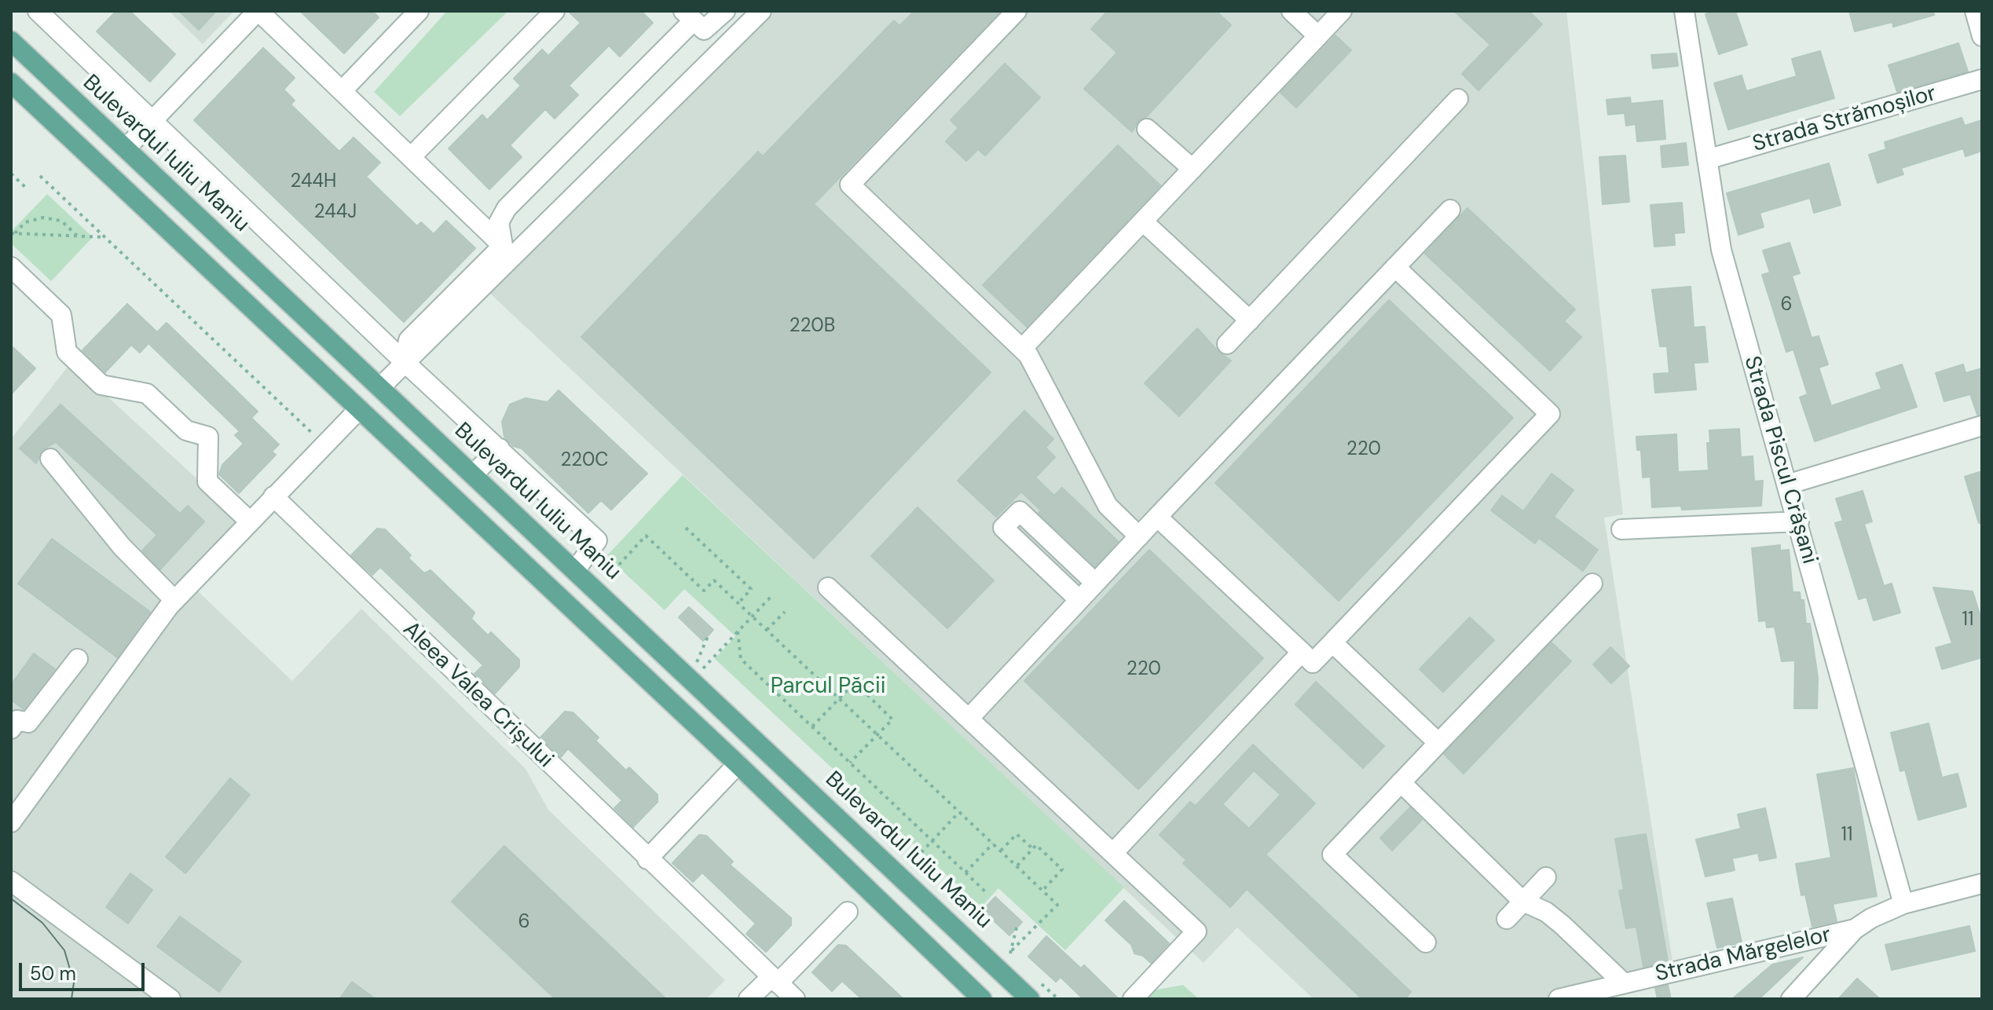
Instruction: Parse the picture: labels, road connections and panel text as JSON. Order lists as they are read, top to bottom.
{
  "streets": {
    "main road": ["Bulevardul Iuliu Maniu"],
    "street": [
      "Strada Strămoșilor",
      "Strada Piscul Crășani",
      "Aleea Valea Crișului",
      "Strada Mărgelelor"
    ]
  },
  "crossings": [
    ["Strada Strămoșilor", "Strada Piscul Crășani"],
    ["Strada Piscul Crășani", "Strada Mărgelelor"]
  ],
  "parks": ["Parcul Păcii"],
  "house_numbers": [
    "244H",
    "244J",
    "6",
    "220B",
    "220",
    "220C",
    "11",
    "220",
    "11",
    "6"
  ],
  "scale_bar": "50 m"
}
